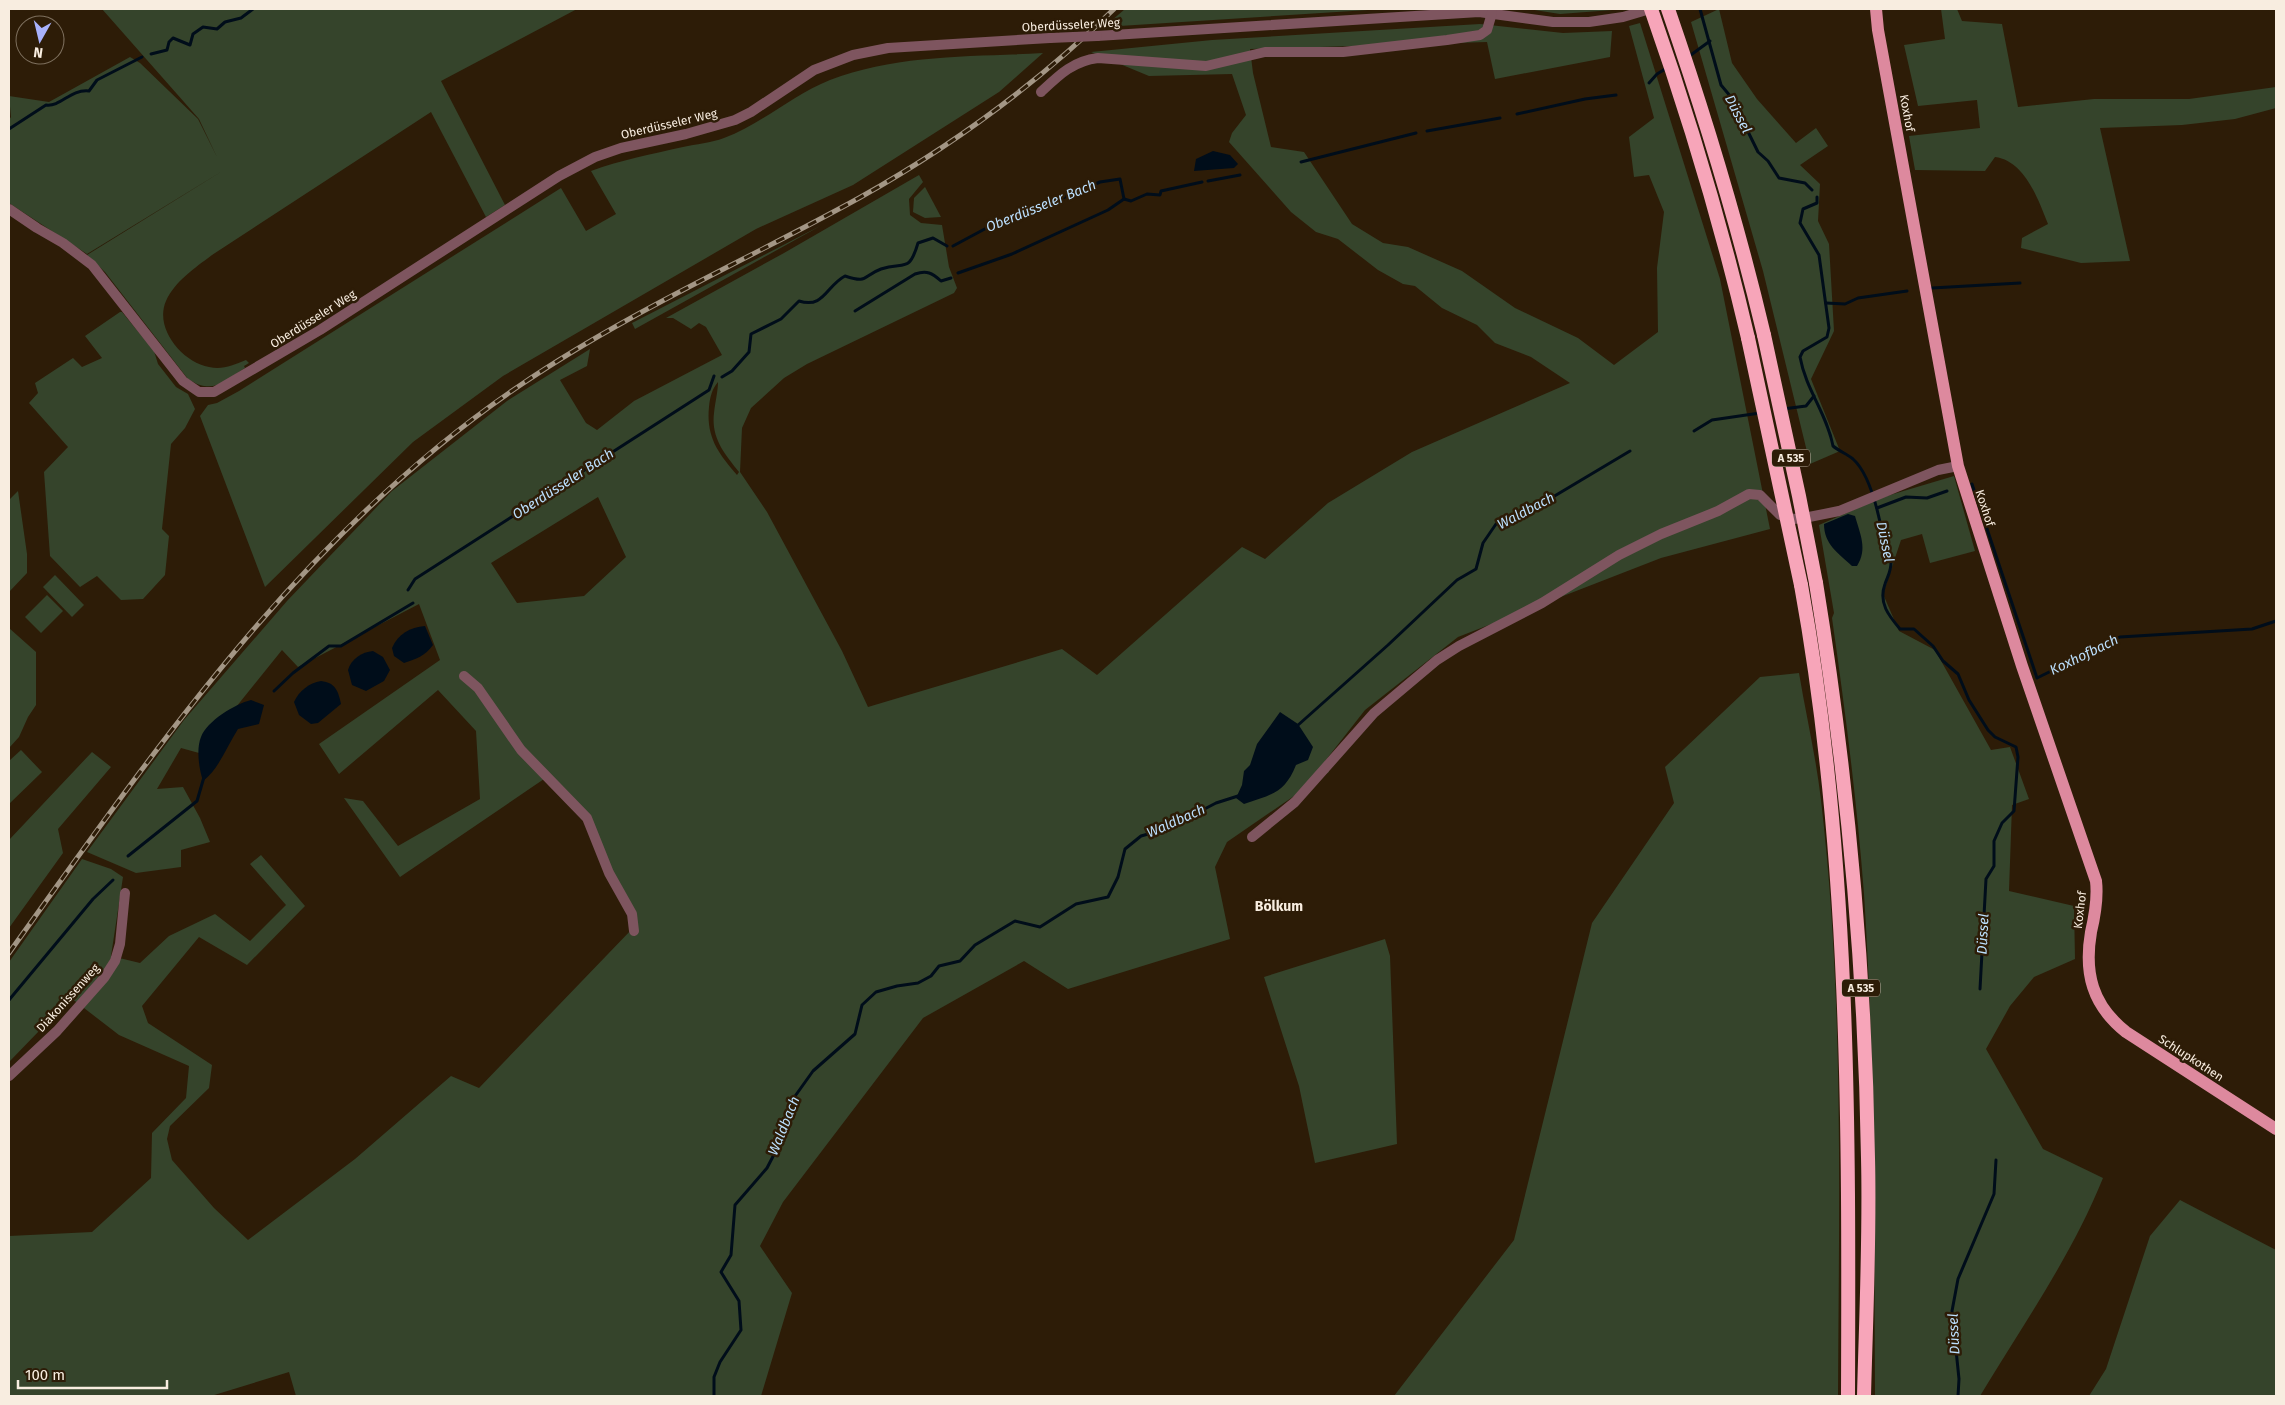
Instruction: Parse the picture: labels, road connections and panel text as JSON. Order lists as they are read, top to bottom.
{
  "streets": {
    "highway": ["A 535"],
    "main road": ["Koxhof", "Schlupkothen"],
    "street": ["Oberdüsseler Weg", "Diakonissenweg"]
  },
  "crossings": [
    ["Oberdüsseler Weg", "A 535"],
    ["Koxhof", "Schlupkothen"]
  ],
  "districts": ["Bölkum"],
  "water": [
    "Düssel",
    "Oberdüsseler Bach",
    "Waldbach",
    "Koxhofbach"
  ],
  "scale_bar": "100 m",
  "north": "bottom"
}
